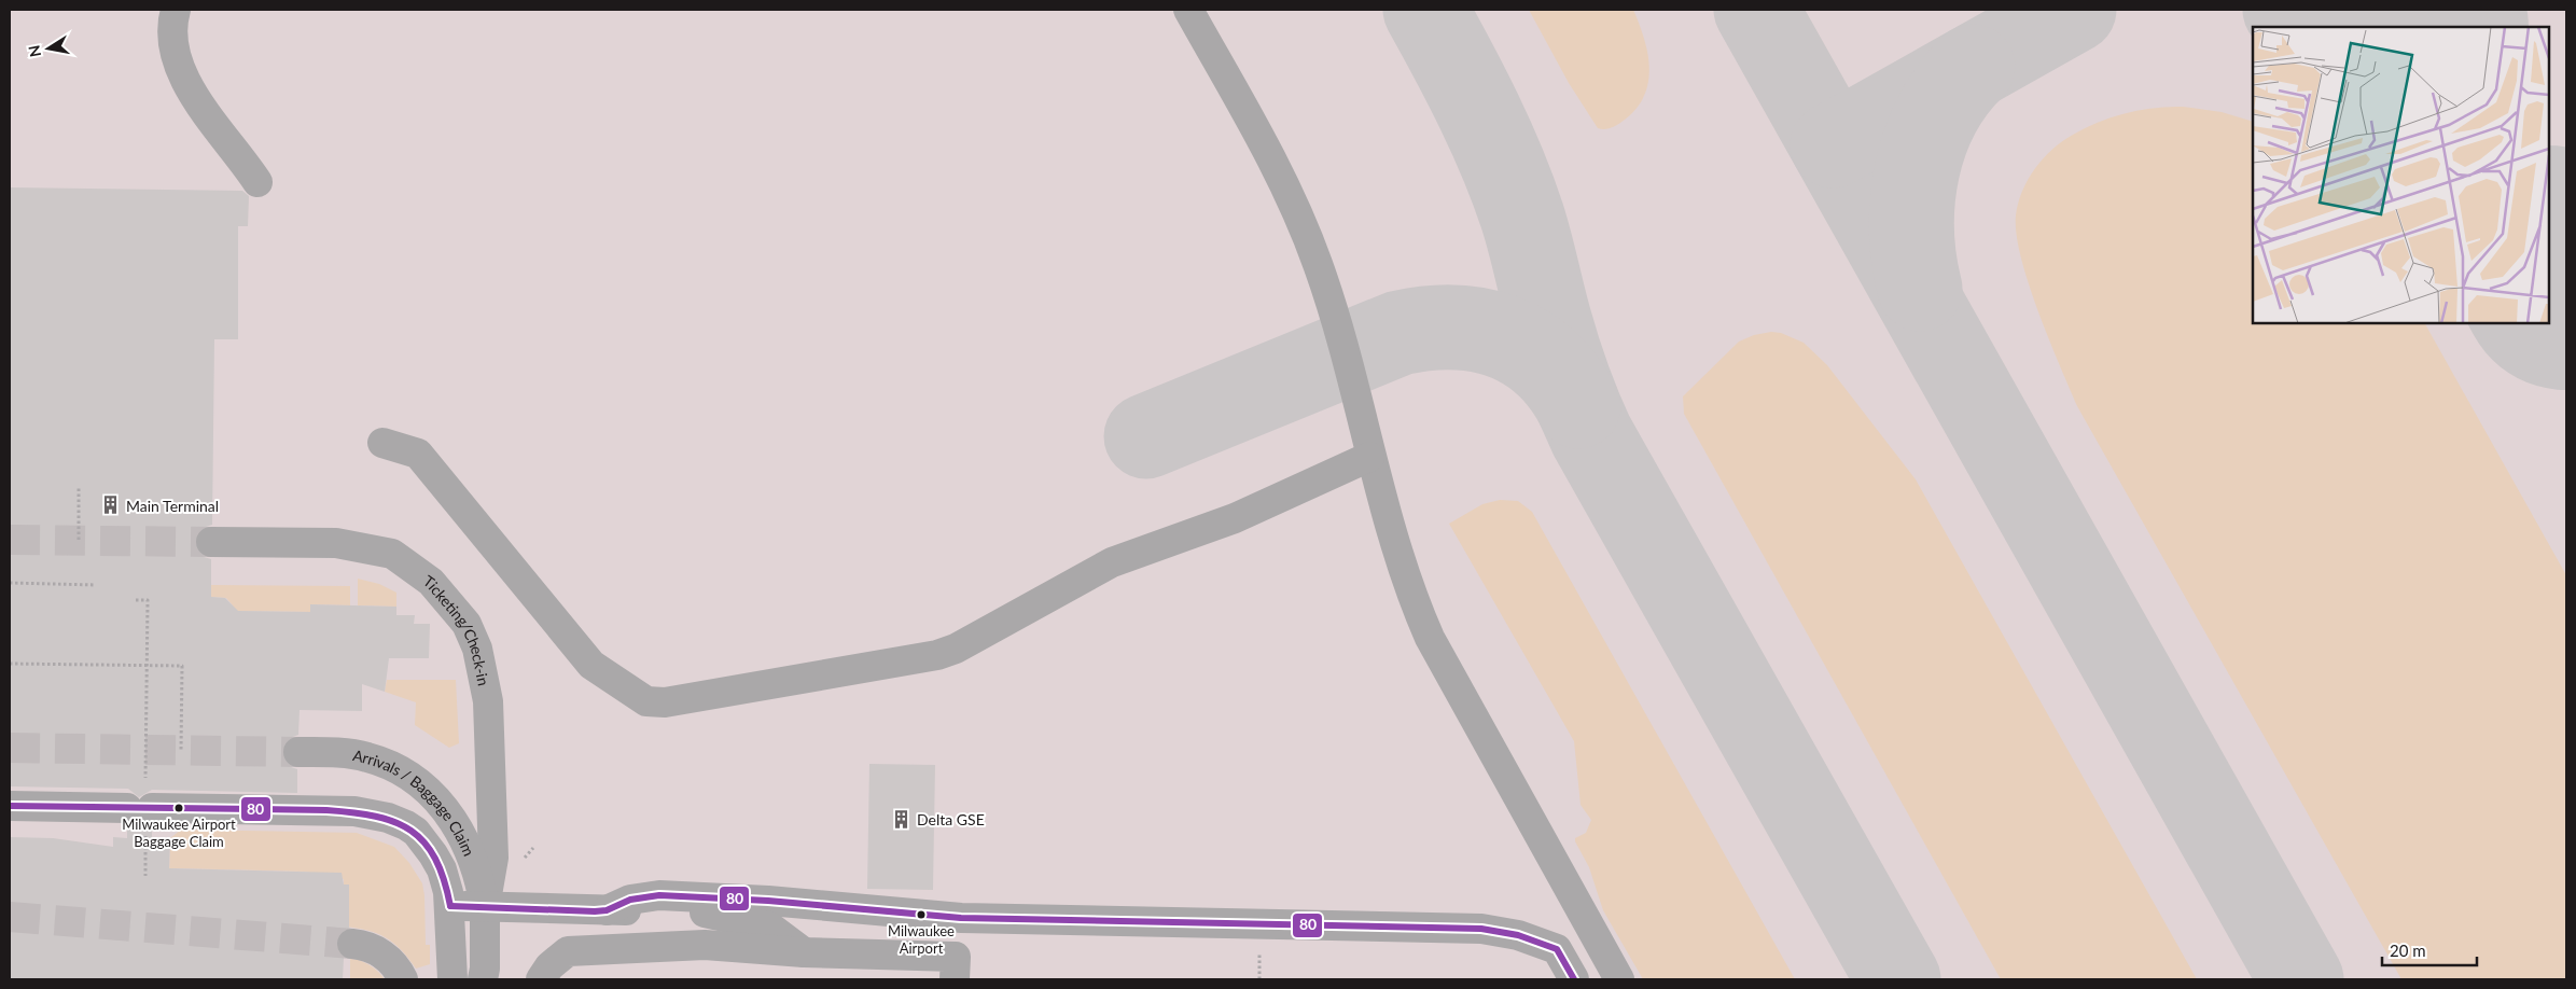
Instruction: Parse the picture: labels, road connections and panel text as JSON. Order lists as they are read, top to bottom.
{
  "streets": {
    "street": ["Ticketing/Check-in", "Arrivals / Baggage Claim"]
  },
  "crossings": [
    ["Ticketing/Check-in", "Arrivals / Baggage Claim"]
  ],
  "places": {
    "building": ["Main Terminal", "Delta GSE"],
    "other": ["Milwaukee Airport Baggage Claim", "Milwaukee Airport"]
  },
  "lines": ["transit line 80"],
  "scale_bar": "20 m",
  "north": "left"
}
